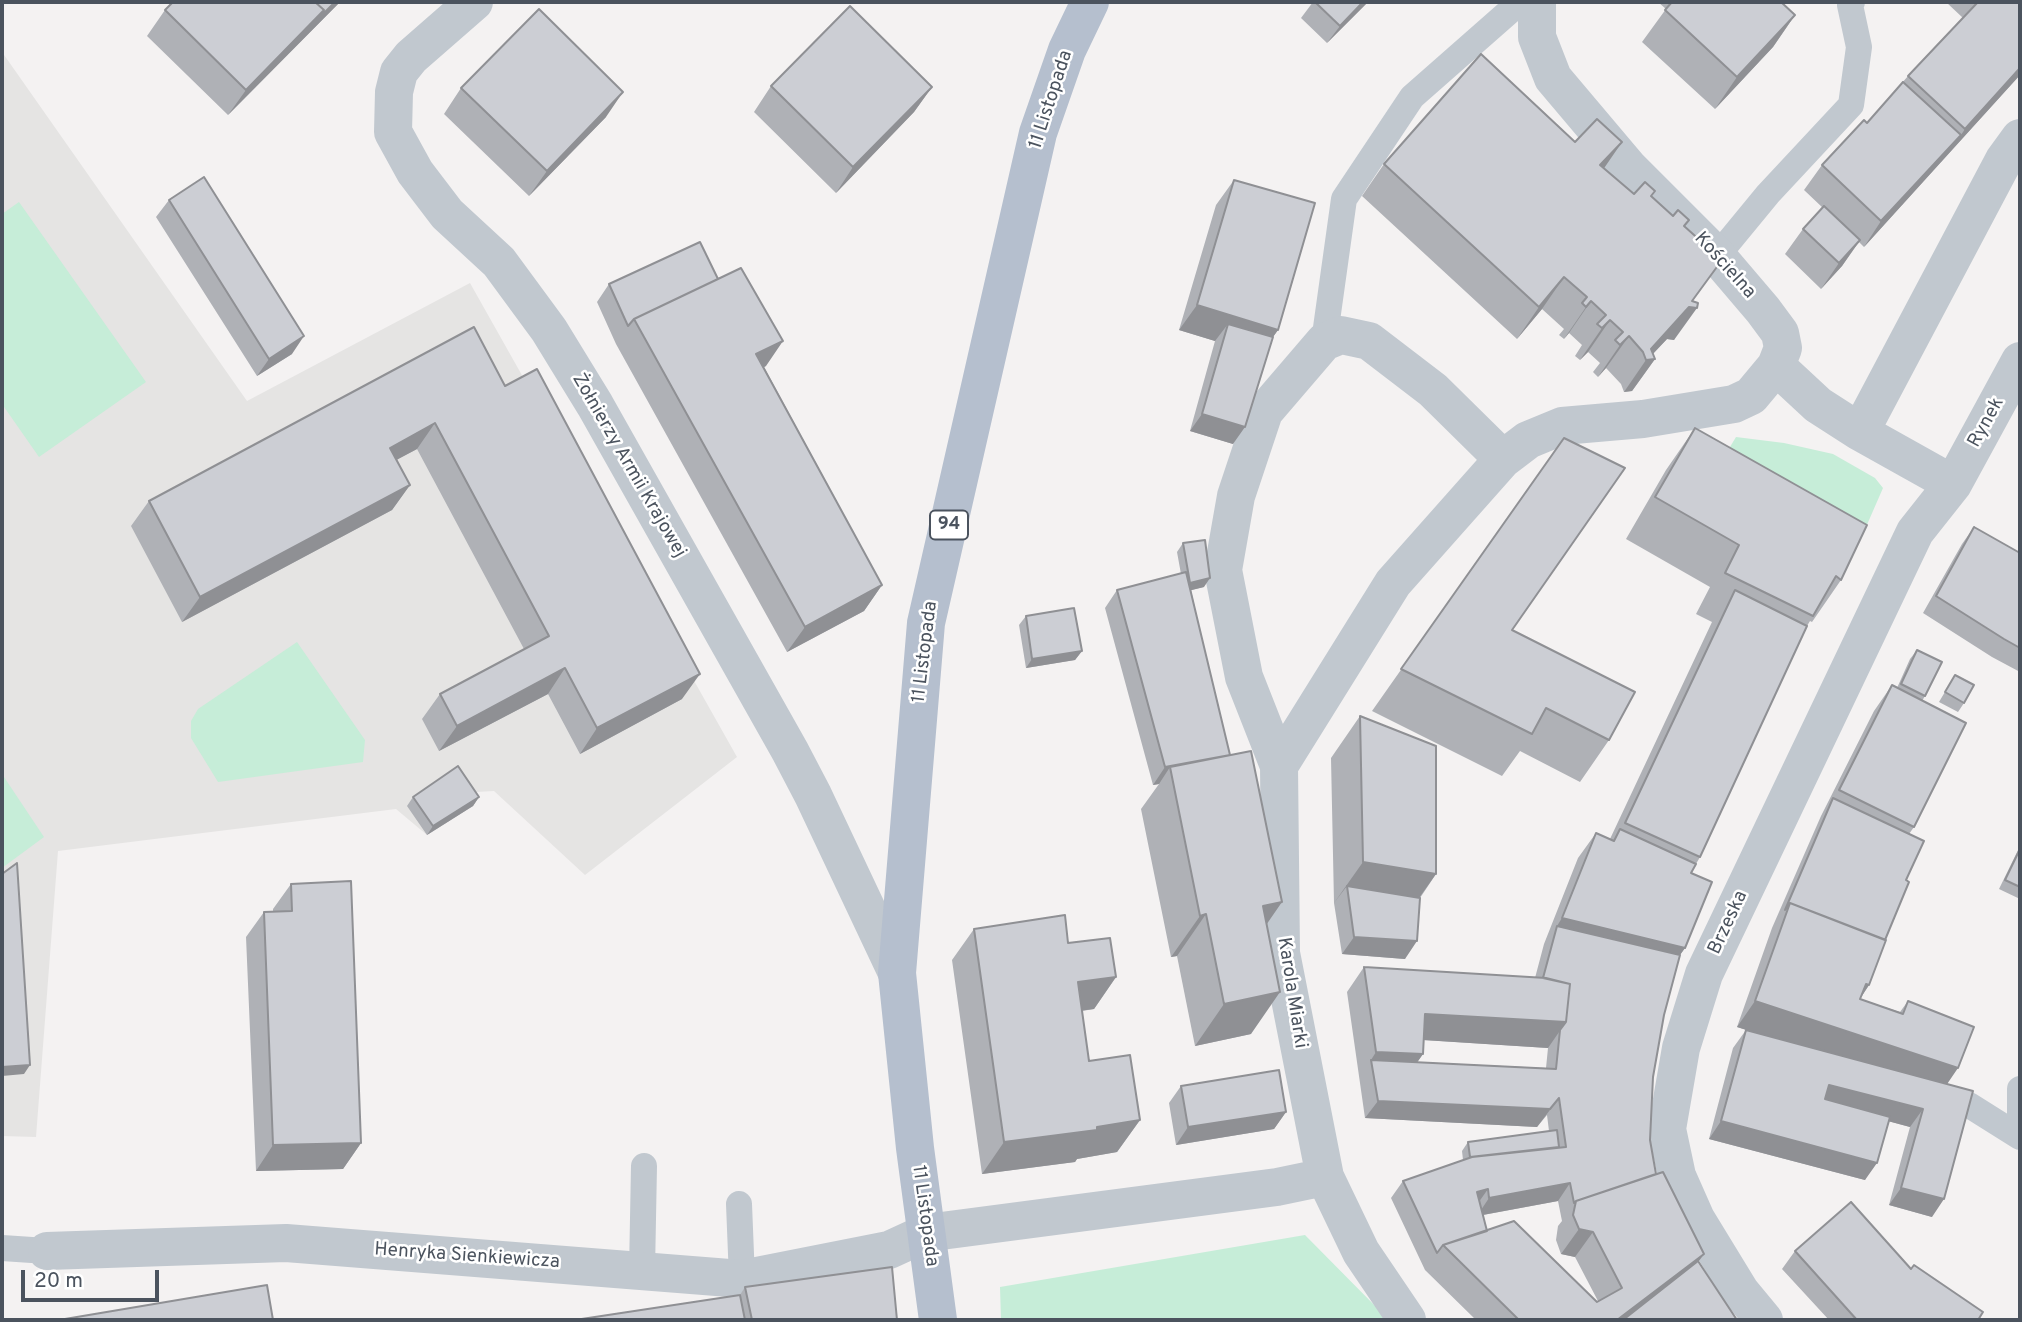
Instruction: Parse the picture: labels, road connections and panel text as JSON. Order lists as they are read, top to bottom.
{
  "streets": {
    "main road": ["11 Listopada", "94"],
    "street": [
      "Kościelna",
      "Rynek",
      "Żołnierzy Armii Krajowej",
      "Brzeska",
      "Karola Miarki",
      "Henryka Sienkiewicza"
    ]
  },
  "crossings": [
    ["11 Listopada", "Żołnierzy Armii Krajowej"],
    ["11 Listopada", "Henryka Sienkiewicza"],
    ["Rynek", "Brzeska"]
  ],
  "scale_bar": "20 m"
}
